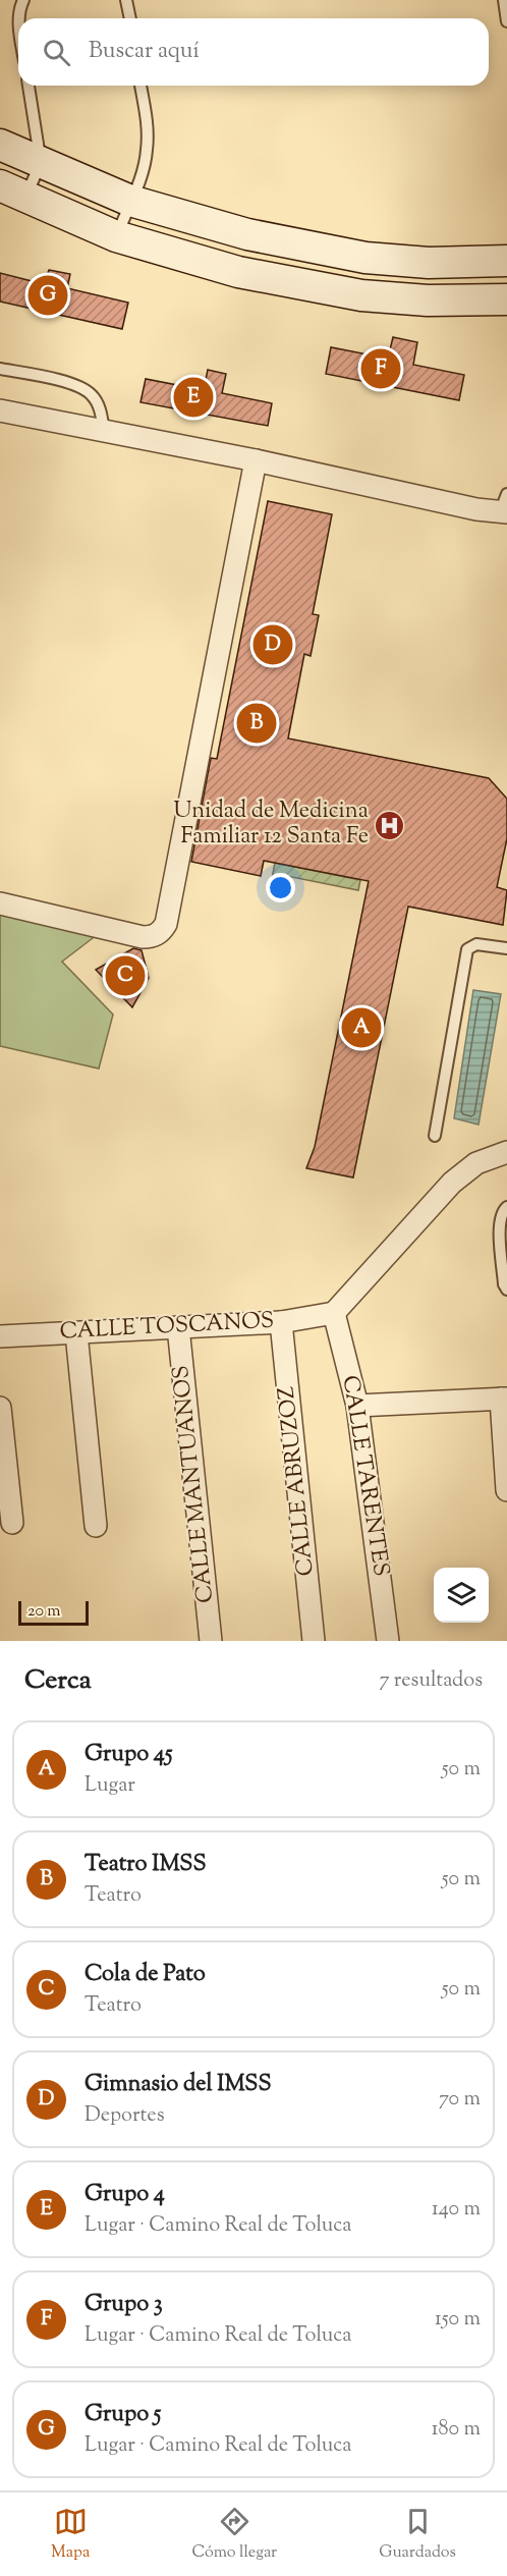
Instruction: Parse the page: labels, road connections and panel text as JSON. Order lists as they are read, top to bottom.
{
  "streets": {
    "street": [
      "CALLE TOSCANOS",
      "CALLE TARENTES",
      "CALLE ABRUZOZ",
      "CALLE MANTUANOS"
    ]
  },
  "crossings": [
    ["CALLE TOSCANOS", "CALLE TARENTES"],
    ["CALLE TOSCANOS", "CALLE ABRUZOZ"],
    ["CALLE TOSCANOS", "CALLE MANTUANOS"]
  ],
  "places": {
    "hospital": ["Unidad de Medicina Familiar 12 Santa Fe"]
  },
  "scale_bar": "20 m",
  "page": {
    "search": "Buscar aquí",
    "pins": [
      "G",
      "F",
      "E",
      "D",
      "B",
      "C",
      "A"
    ],
    "scale": "20 m",
    "heading": ["Cerca", "7 resultados"],
    "list": [
      {
        "mark": "A",
        "name": "Grupo 45",
        "note": "Lugar",
        "value": "50 m"
      },
      {
        "mark": "B",
        "name": "Teatro IMSS",
        "note": "Teatro",
        "value": "50 m"
      },
      {
        "mark": "C",
        "name": "Cola de Pato",
        "note": "Teatro",
        "value": "50 m"
      },
      {
        "mark": "D",
        "name": "Gimnasio del IMSS",
        "note": "Deportes",
        "value": "70 m"
      },
      {
        "mark": "E",
        "name": "Grupo 4",
        "note": "Lugar · Camino Real de Toluca",
        "value": "140 m"
      },
      {
        "mark": "F",
        "name": "Grupo 3",
        "note": "Lugar · Camino Real de Toluca",
        "value": "150 m"
      },
      {
        "mark": "G",
        "name": "Grupo 5",
        "note": "Lugar · Camino Real de Toluca",
        "value": "180 m"
      }
    ],
    "nav": ["Mapa", "Cómo llegar", "Guardados"]
  }
}
